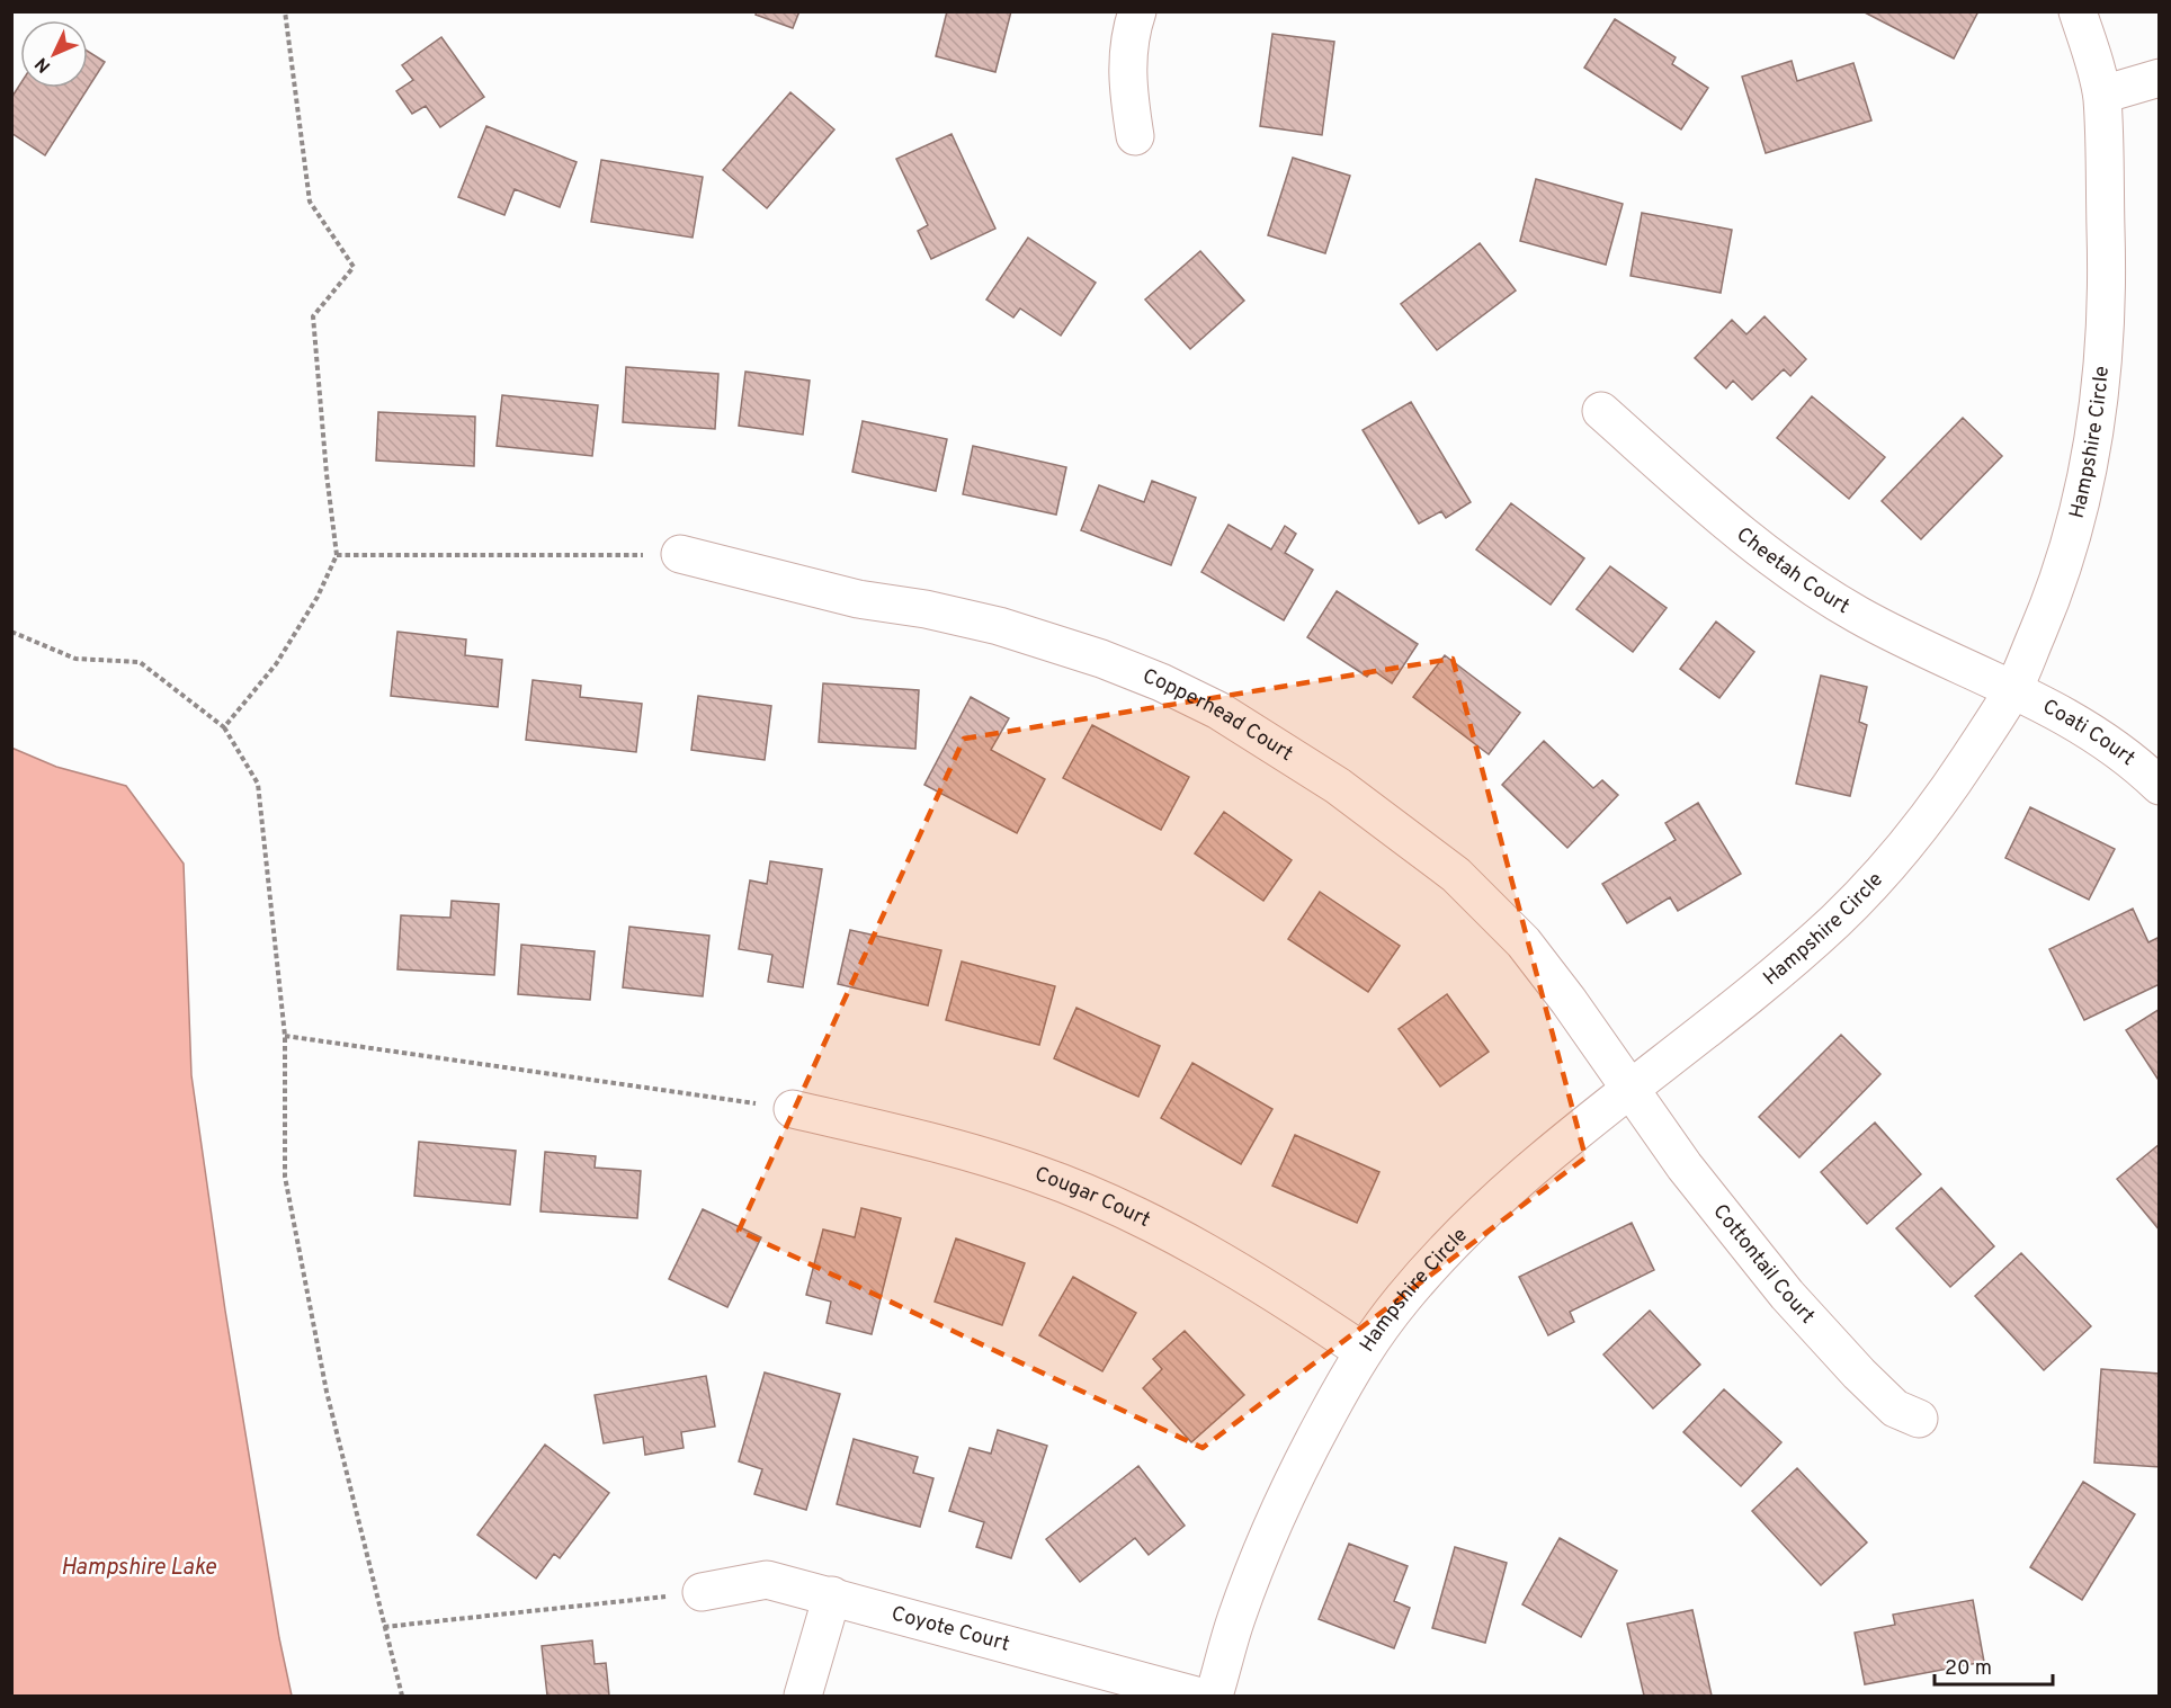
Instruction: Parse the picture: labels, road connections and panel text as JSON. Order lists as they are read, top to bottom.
{
  "streets": {
    "street": [
      "Hampshire Circle",
      "Cheetah Court",
      "Copperhead Court",
      "Coati Court",
      "Cougar Court",
      "Cottontail Court",
      "Coyote Court"
    ]
  },
  "crossings": [
    ["Hampshire Circle", "Cheetah Court"],
    ["Hampshire Circle", "Copperhead Court"],
    ["Hampshire Circle", "Coati Court"],
    ["Hampshire Circle", "Cougar Court"],
    ["Hampshire Circle", "Cottontail Court"],
    ["Cheetah Court", "Coati Court"],
    ["Copperhead Court", "Cottontail Court"]
  ],
  "water": ["Hampshire Lake"],
  "scale_bar": "20 m",
  "north": "bottom left"
}
